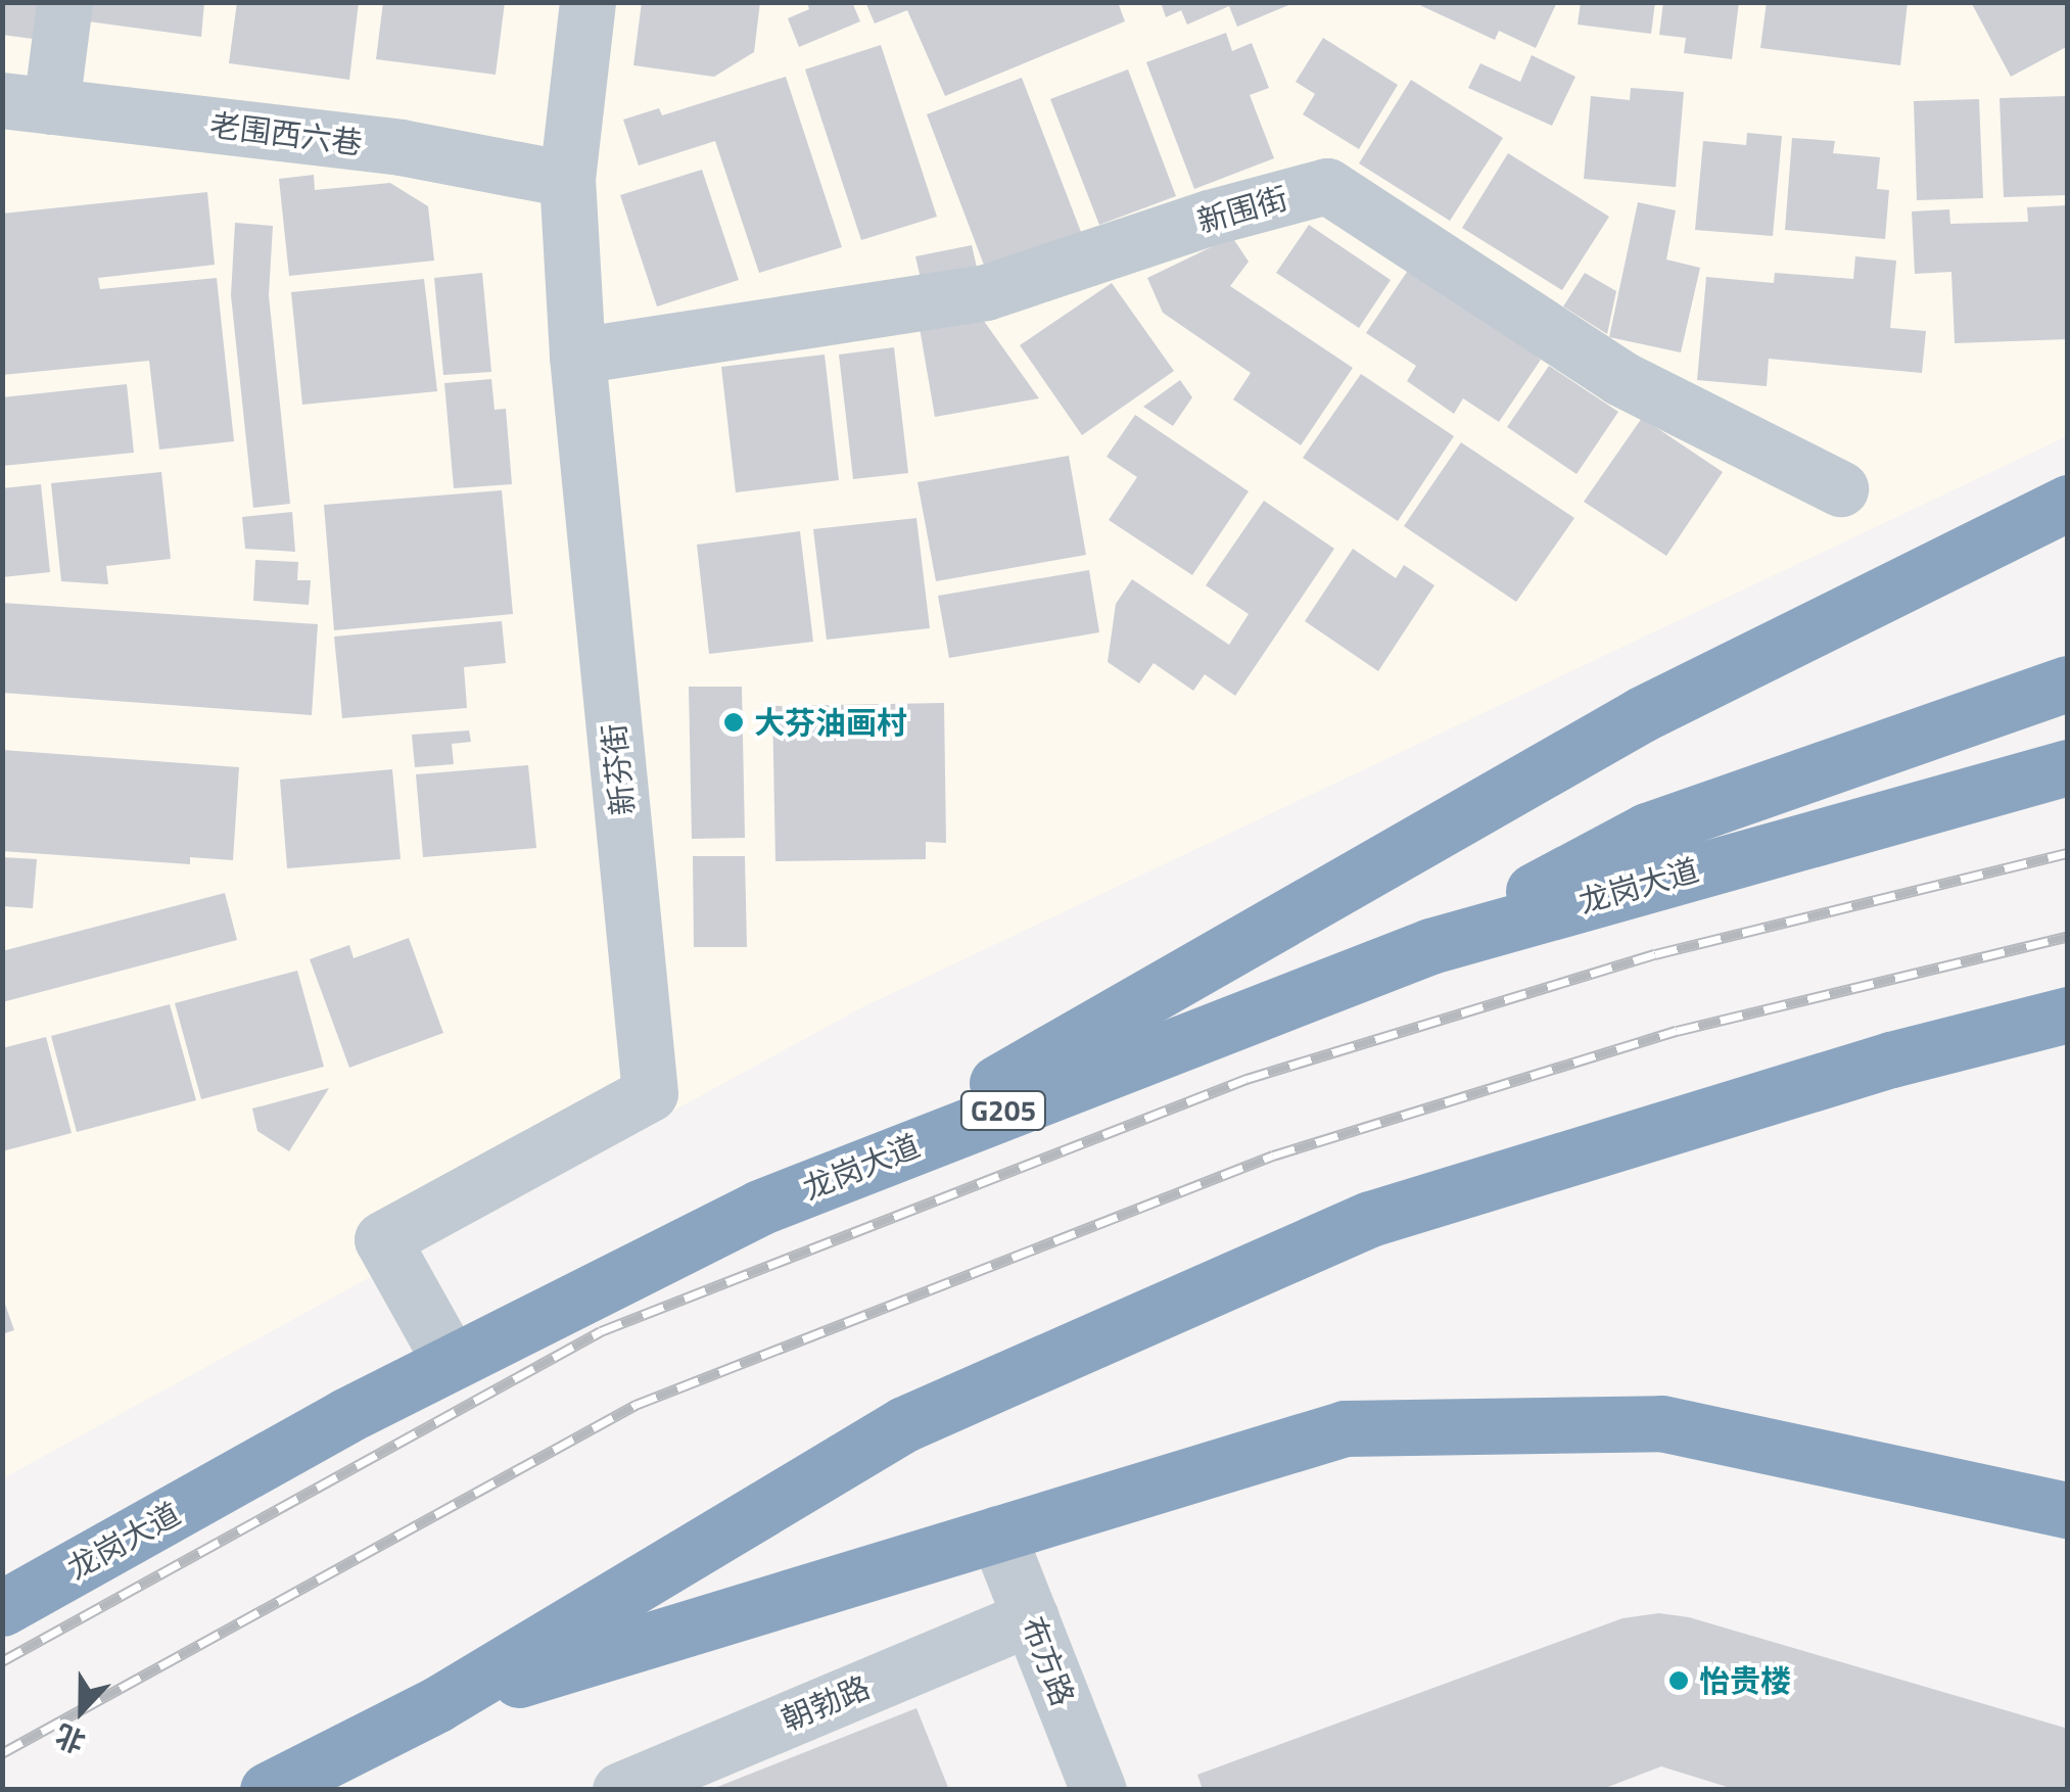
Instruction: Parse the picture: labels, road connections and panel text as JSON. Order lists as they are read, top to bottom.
{
  "streets": {
    "highway": ["龙岗大道", "G205"],
    "street": [
      "老围西六巷",
      "新围街",
      "新芬街",
      "布方路",
      "朝勃路"
    ]
  },
  "crossings": [
    ["老围西六巷", "新芬街"],
    ["新围街", "新芬街"],
    ["新芬街", "龙岗大道"],
    ["布方路", "朝勃路"]
  ],
  "places": ["大芬油画村", "怡贵楼"],
  "north": "bottom"
}
